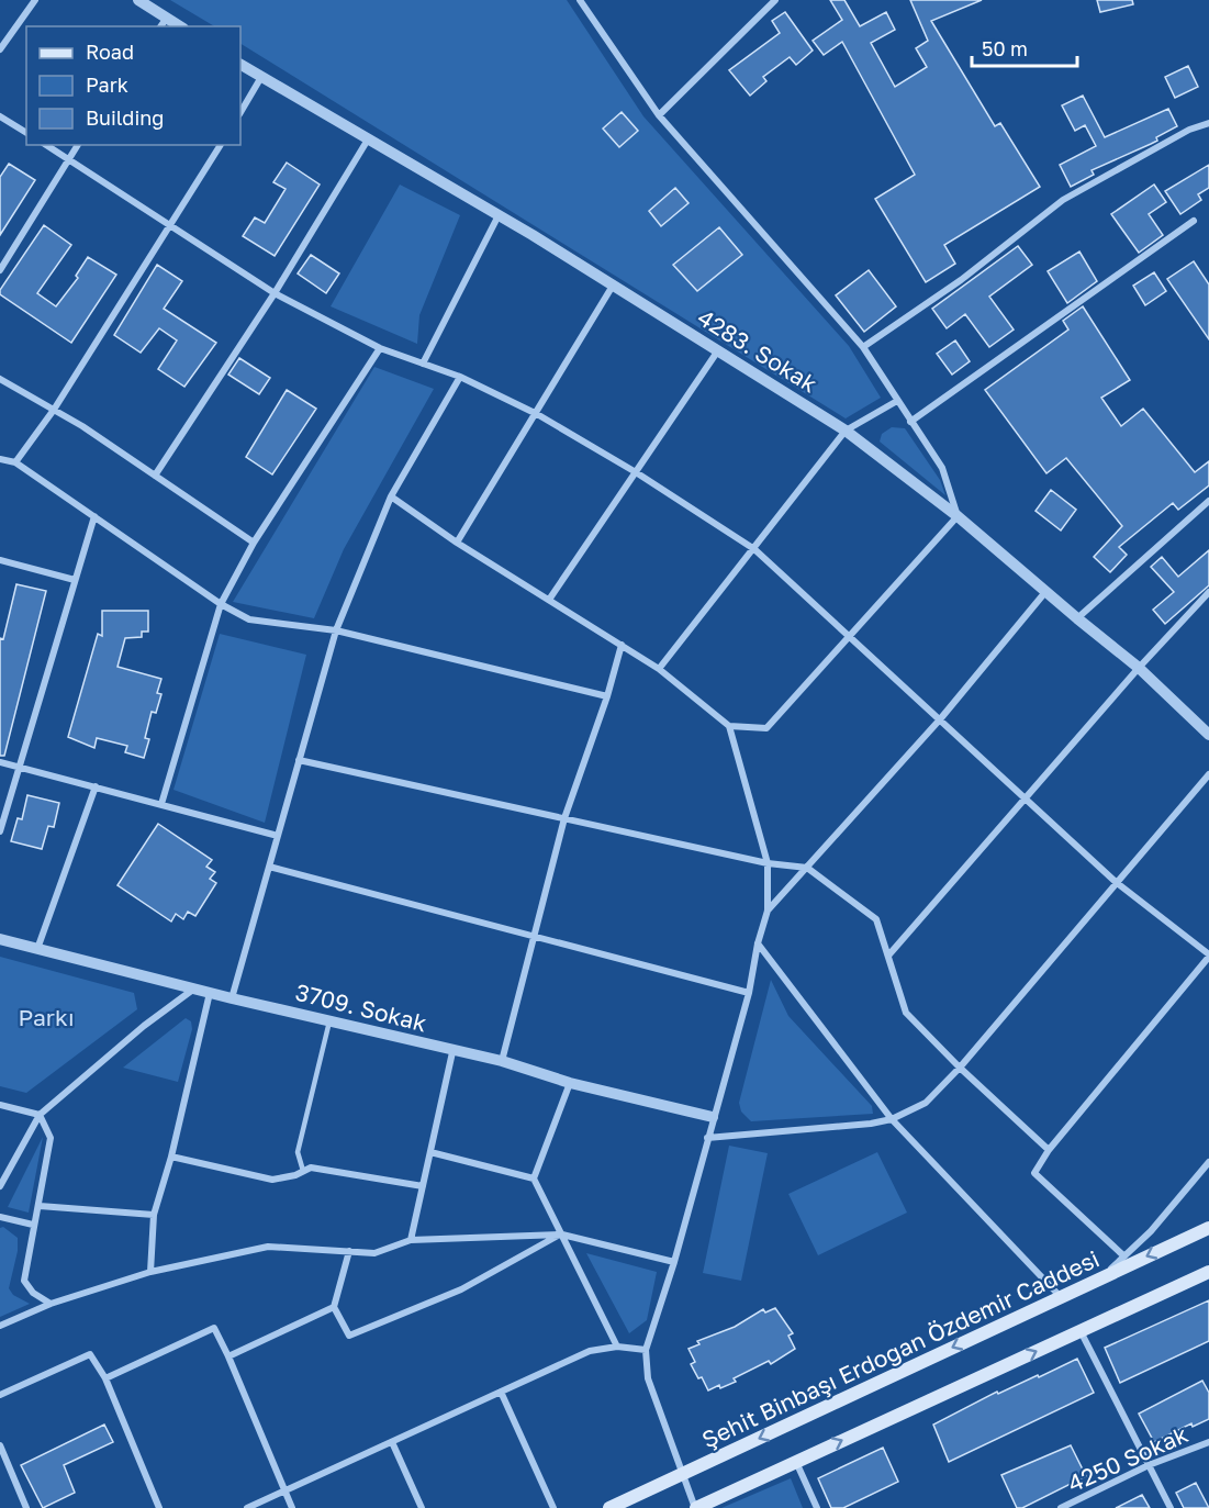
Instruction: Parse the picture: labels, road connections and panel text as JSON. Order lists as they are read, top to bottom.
{
  "streets": {
    "main road": ["Şehit Binbaşı Erdoğan Özdemir Caddesi"],
    "street": ["4283. Sokak", "3709. Sokak", "4250 Sokak"]
  },
  "parks": ["Parkı"],
  "legend": ["Road", "Park", "Building"],
  "scale_bar": "50 m"
}
